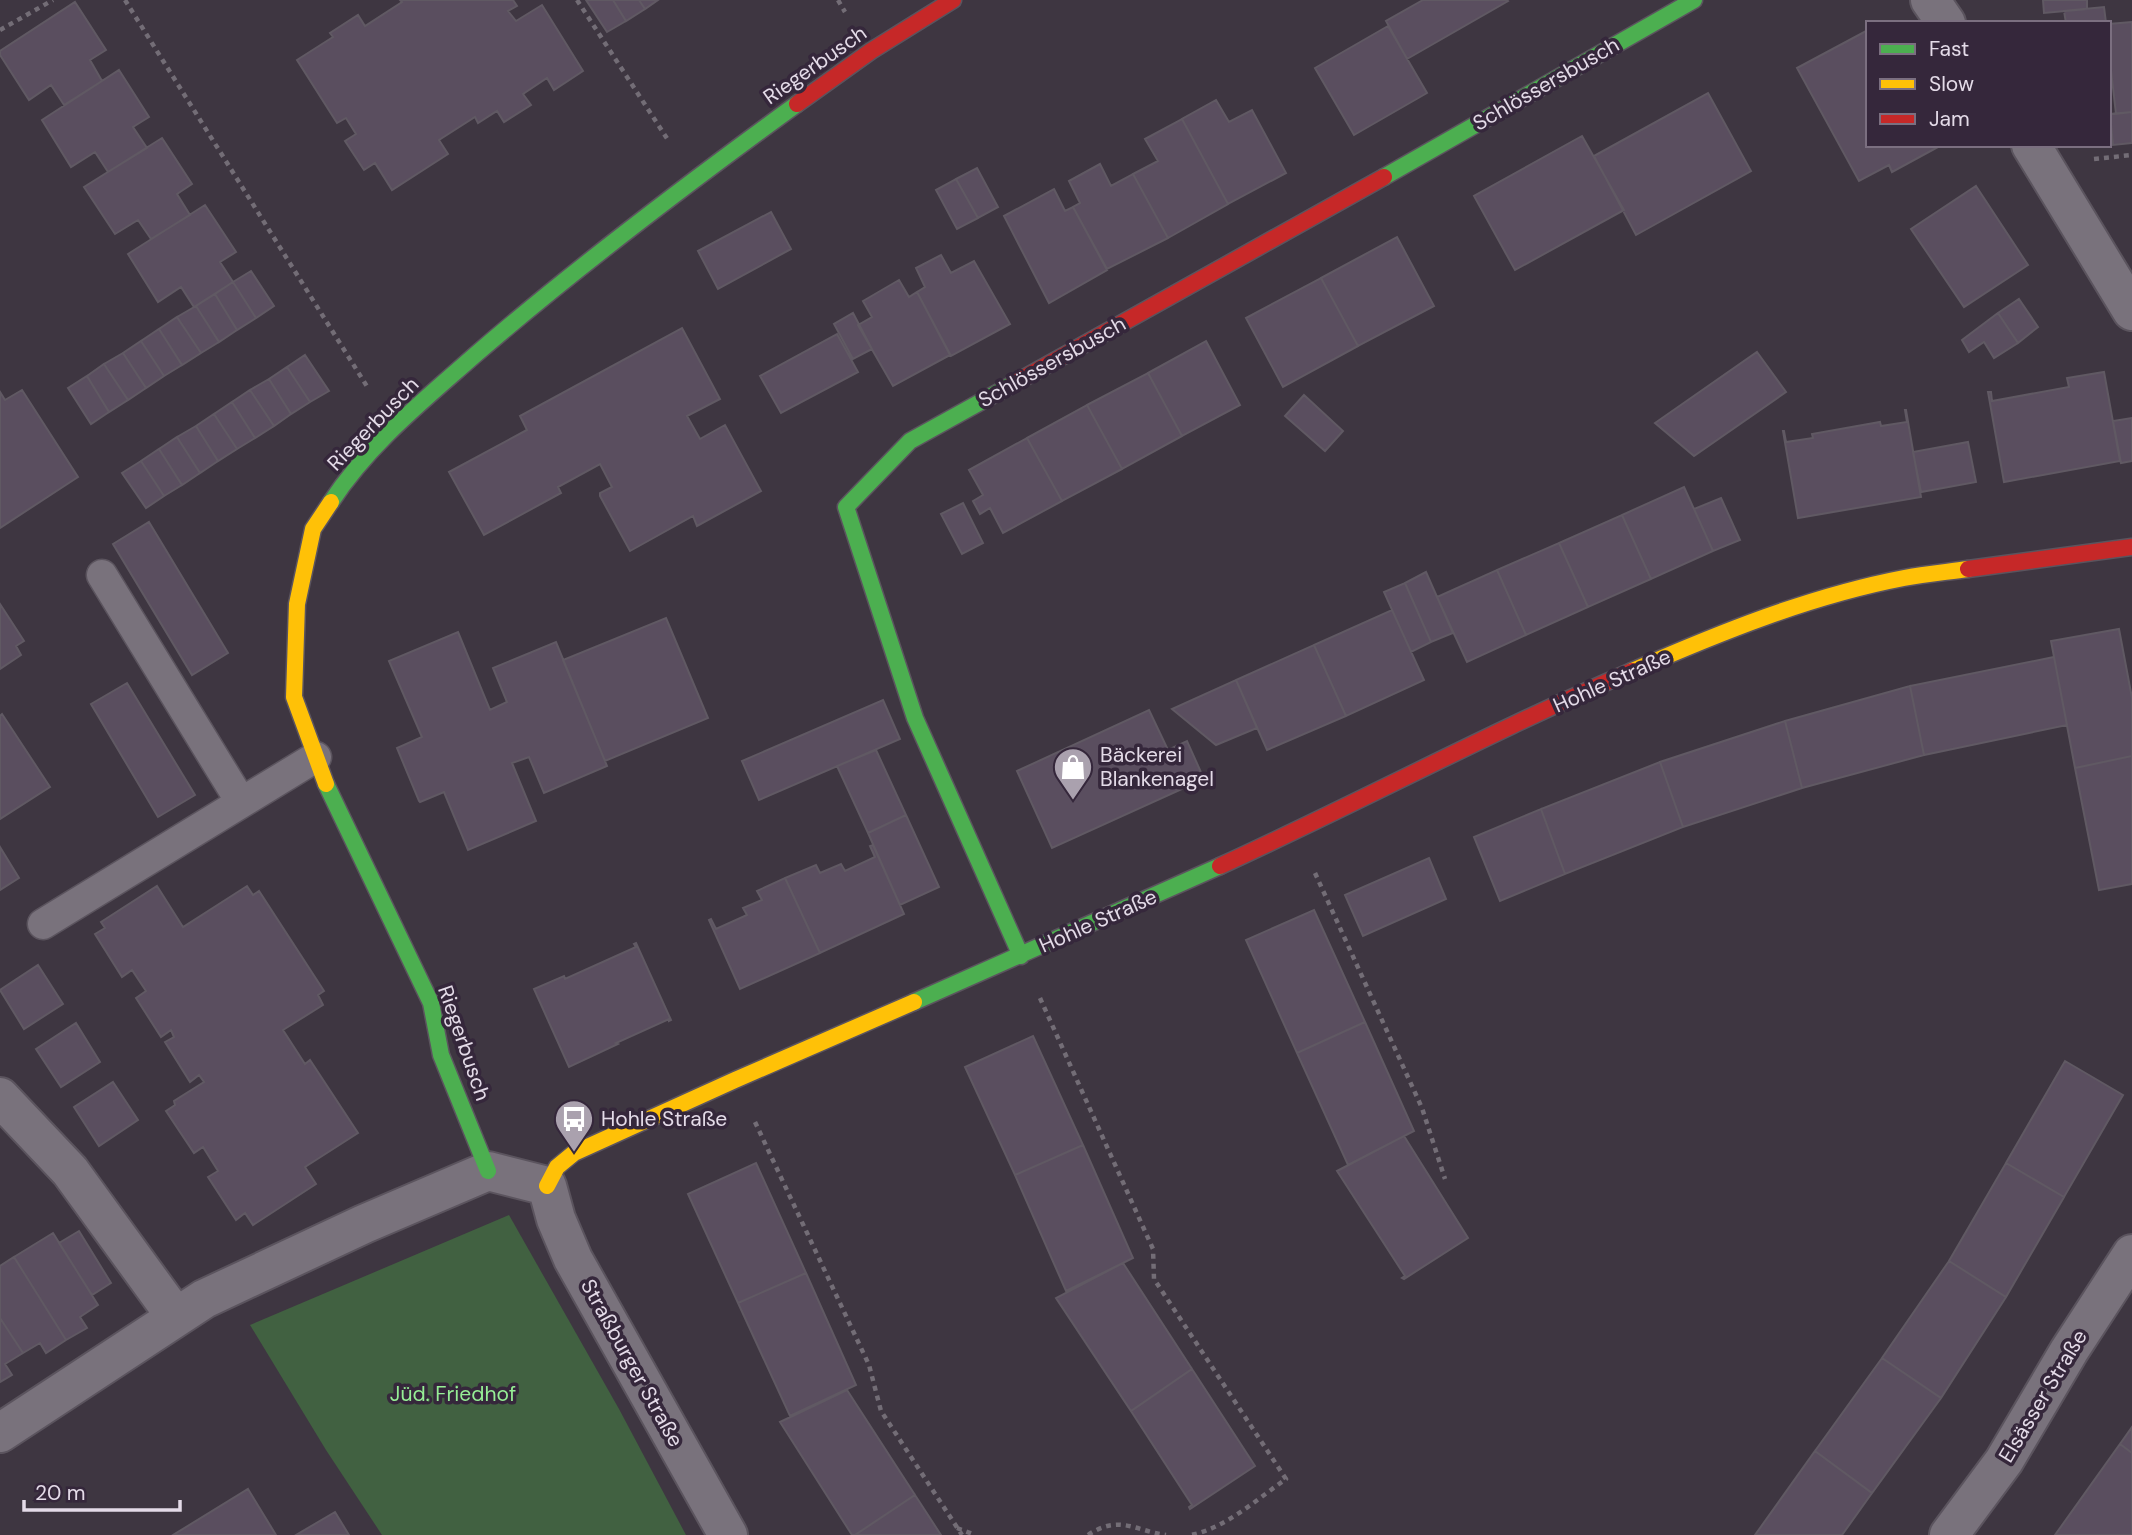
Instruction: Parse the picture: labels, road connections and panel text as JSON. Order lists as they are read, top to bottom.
{
  "streets": {
    "street": [
      "Riegerbusch",
      "Schlössersbusch",
      "Hohle Straße",
      "Straßburger Straße",
      "Elsässer Straße"
    ]
  },
  "crossings": [
    ["Schlössersbusch", "Hohle Straße"],
    ["Hohle Straße", "Straßburger Straße"]
  ],
  "parks": ["Jüd. Friedhof"],
  "places": {
    "shop": ["Bäckerei Blankenagel"],
    "bus stop": ["Hohle Straße"]
  },
  "legend": ["Fast", "Slow", "Jam"],
  "scale_bar": "20 m"
}
